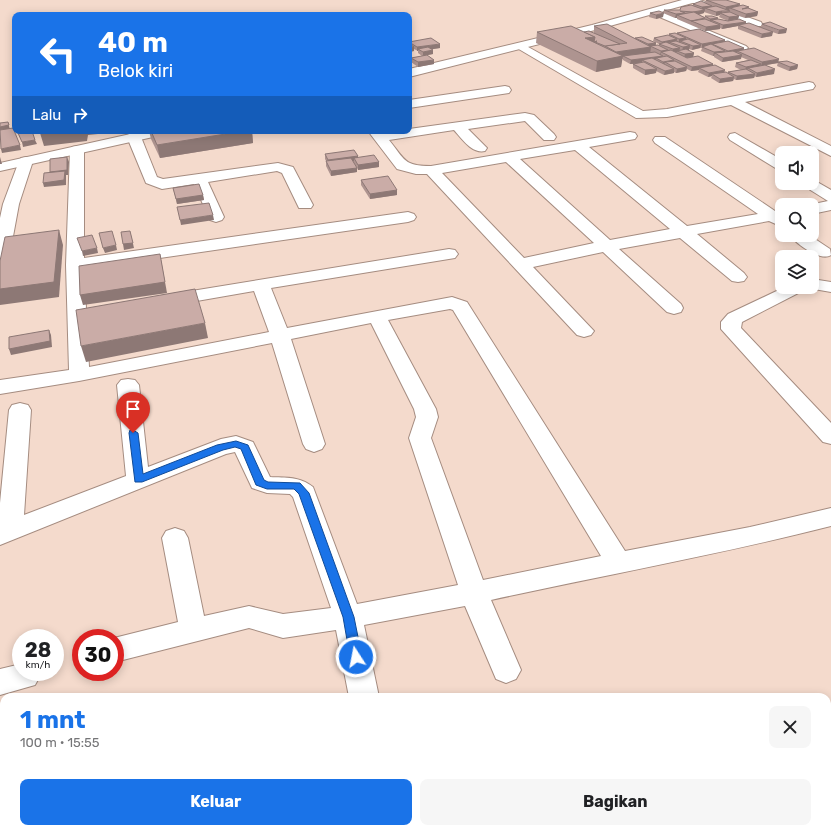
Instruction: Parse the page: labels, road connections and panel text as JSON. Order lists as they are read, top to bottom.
{
  "page": {
    "turn": ["40 m", "Belok kiri"],
    "then": "Lalu",
    "speed": "28 km/h",
    "limit": "30",
    "heading": ["1 mnt", "100 m · 15:55"],
    "buttons": ["Keluar", "Bagikan"]
  }
}
